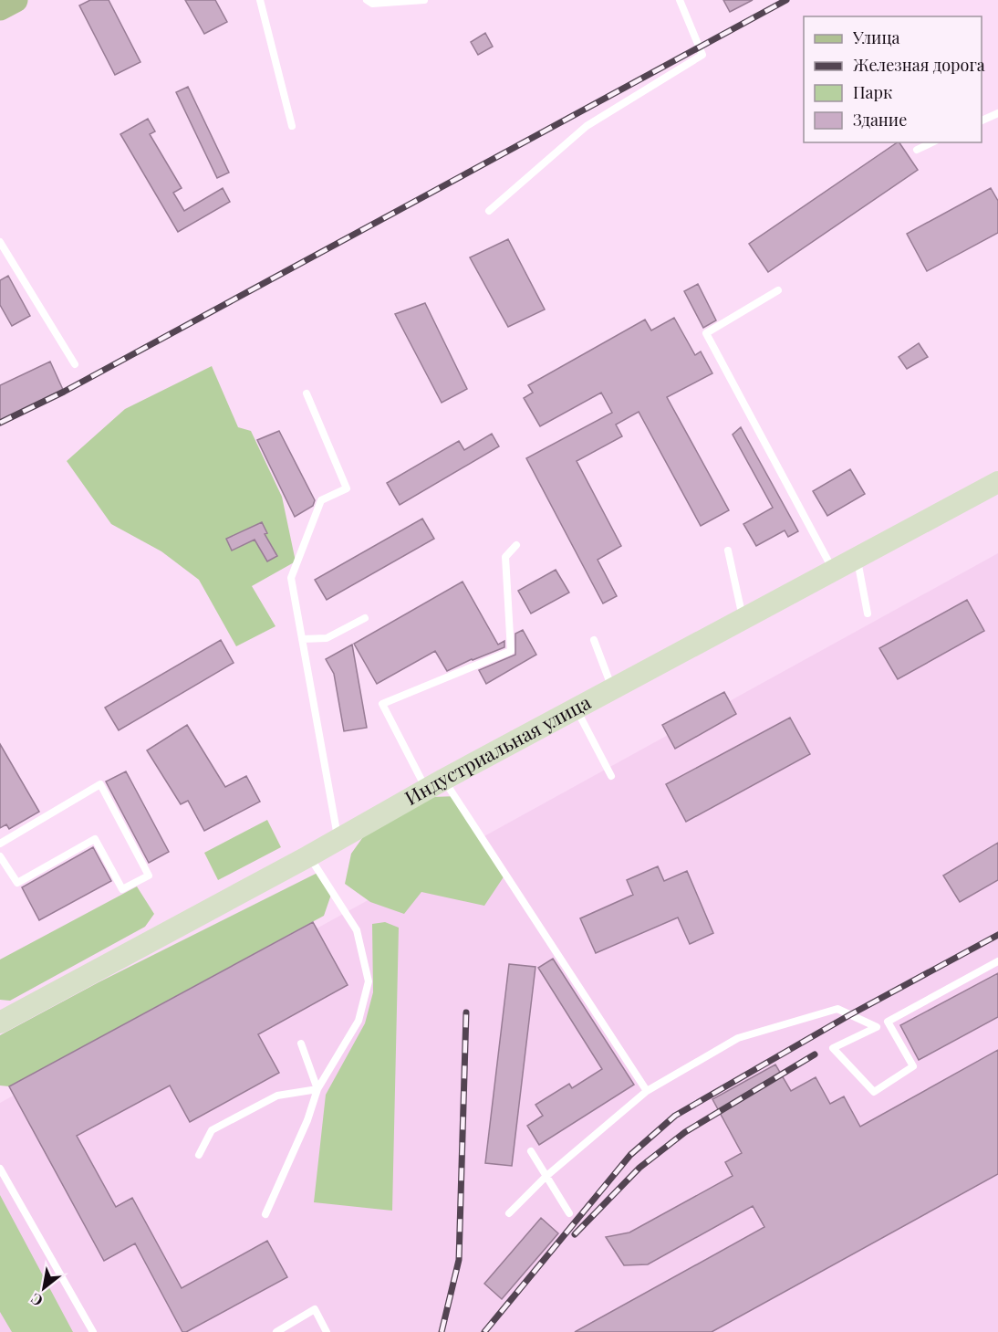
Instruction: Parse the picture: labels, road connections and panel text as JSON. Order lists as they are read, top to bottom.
{
  "streets": {
    "main road": ["Индустриальная улица"]
  },
  "legend": [
    "Улица",
    "Железная дорога",
    "Парк",
    "Здание"
  ],
  "north": "bottom left"
}
